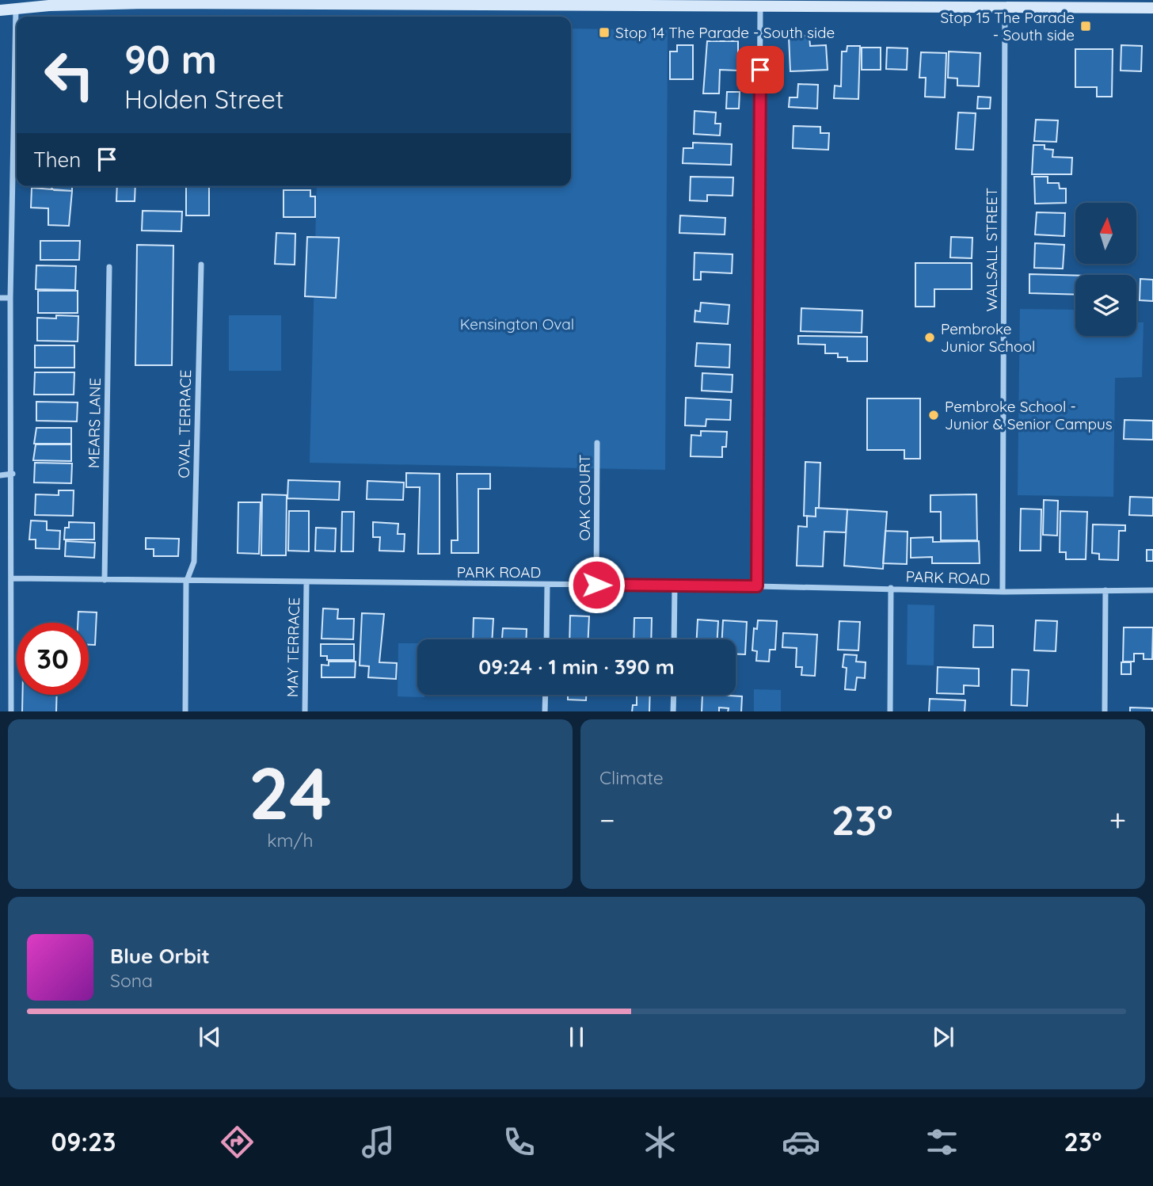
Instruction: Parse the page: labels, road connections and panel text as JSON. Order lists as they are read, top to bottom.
{
  "streets": {
    "street": [
      "WALSALL STREET",
      "MEARS LANE",
      "OVAL TERRACE",
      "OAK COURT",
      "PARK ROAD",
      "MAY TERRACE"
    ]
  },
  "crossings": [
    ["WALSALL STREET", "PARK ROAD"],
    ["MEARS LANE", "PARK ROAD"],
    ["OVAL TERRACE", "PARK ROAD"],
    ["OAK COURT", "PARK ROAD"],
    ["PARK ROAD", "MAY TERRACE"]
  ],
  "parks": ["Kensington Oval"],
  "places": {
    "transit": ["Stop 15 The Parade - South side", "Stop 14 The Parade - South side"],
    "other": ["Pembroke Junior School", "Pembroke School - Junior & Senior Campus"]
  },
  "north": "top",
  "page": {
    "turn": ["90 m", "Holden Street"],
    "then": "Then",
    "limit": "30",
    "trip": "09:24 · 1 min · 390 m",
    "tile": [
      ["24", "km/h"],
      "Climate"
    ],
    "heat": ["−", "23°", "+"],
    "song": ["Blue Orbit", "Sona"],
    "tabs": ["09:23", "23°"]
  }
}
